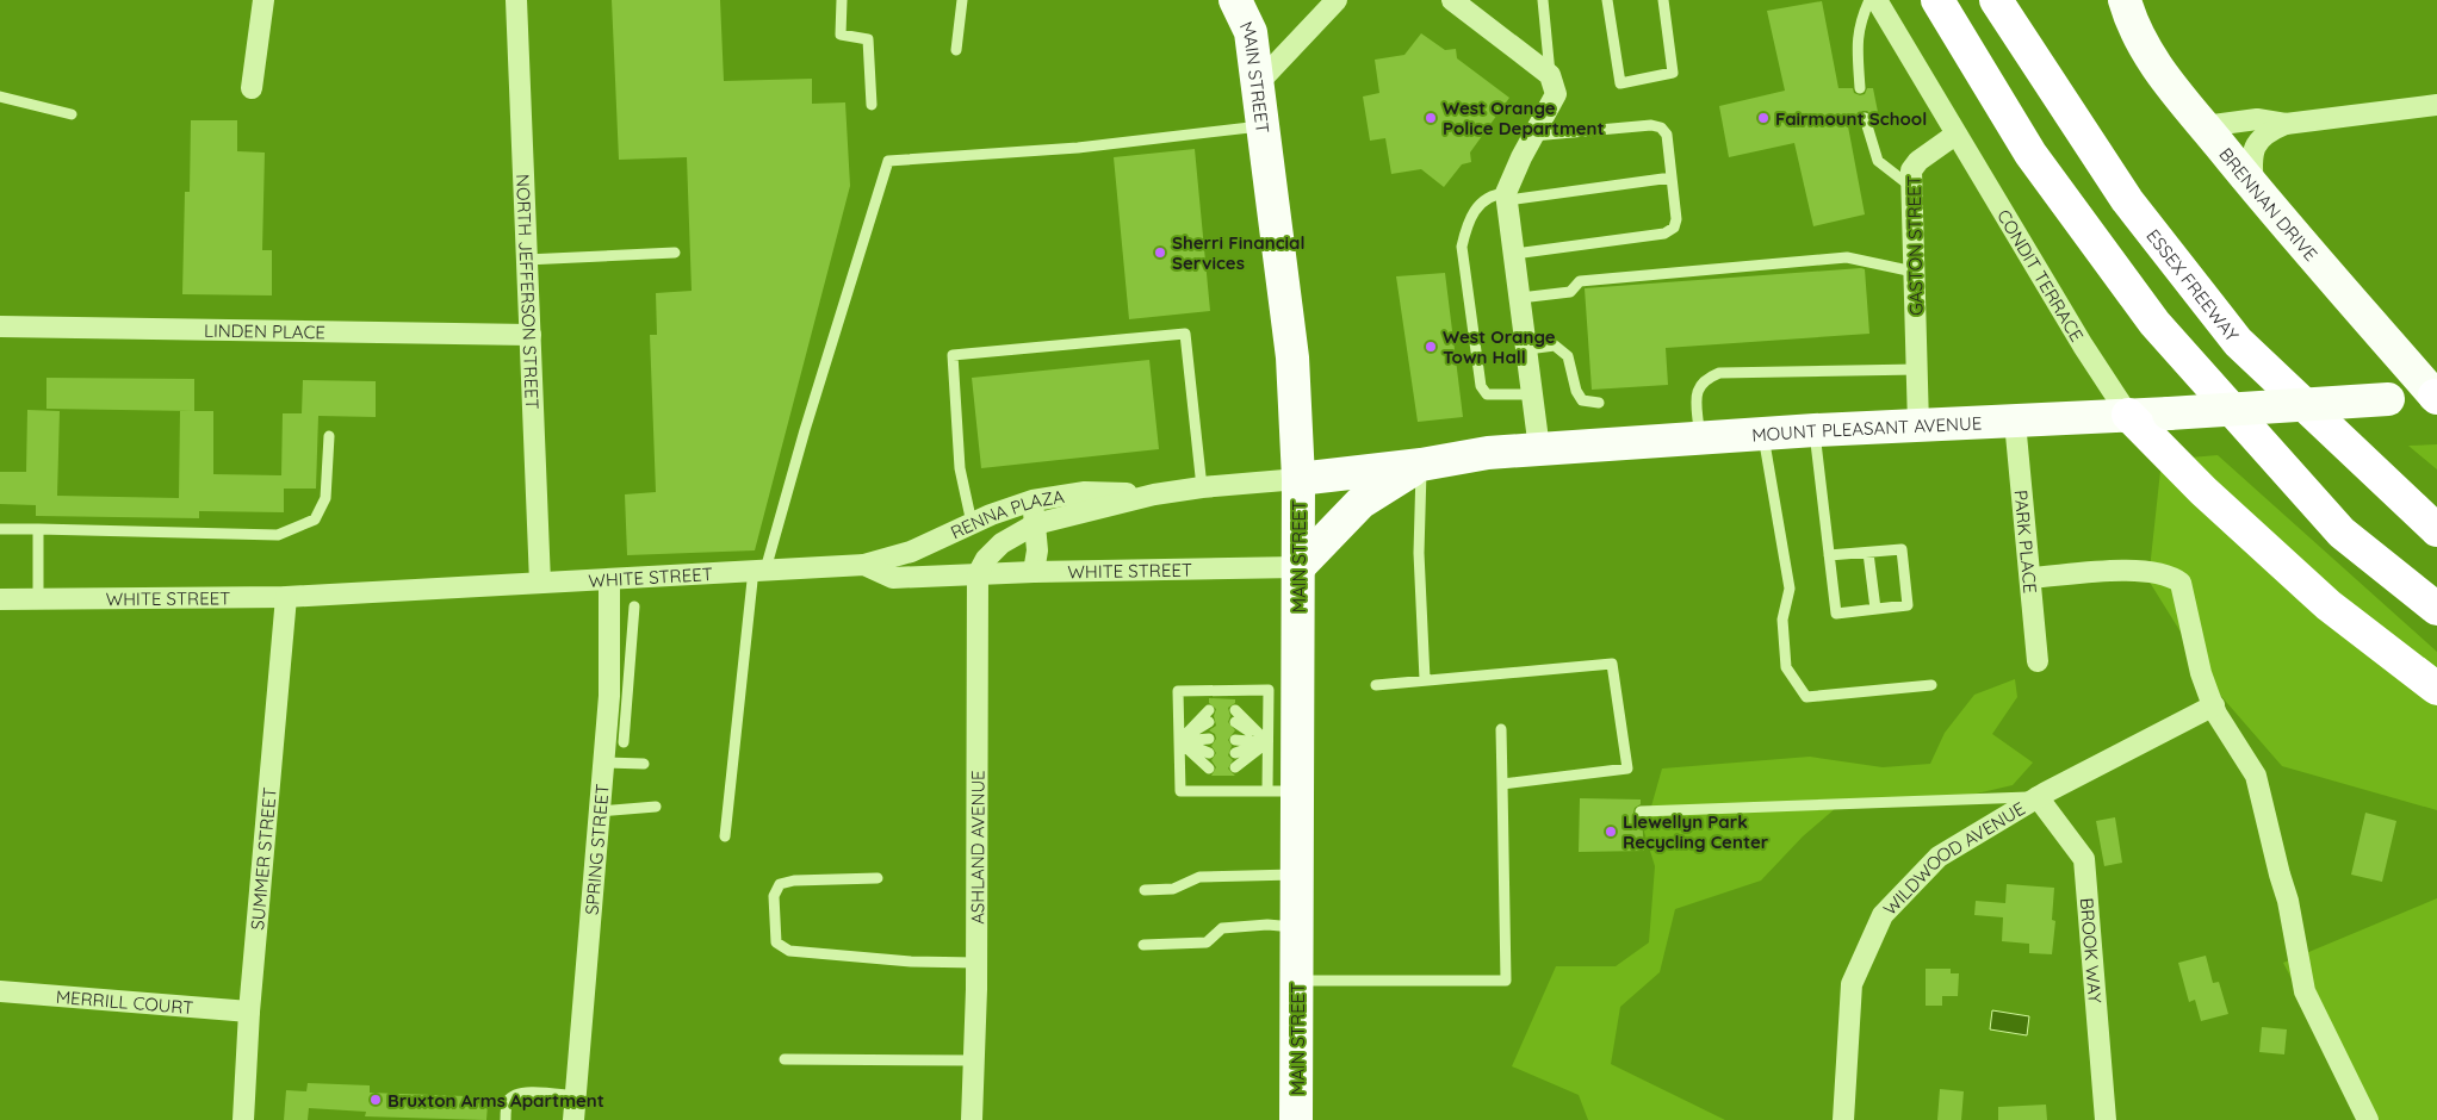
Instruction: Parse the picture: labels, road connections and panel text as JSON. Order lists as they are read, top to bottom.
{
  "streets": {
    "highway": ["ESSEX FREEWAY"],
    "main road": ["MAIN STREET", "BRENNAN DRIVE", "MOUNT PLEASANT AVENUE"],
    "street": [
      "GASTON STREET",
      "CONDIT TERRACE",
      "NORTH JEFFERSON STREET",
      "LINDEN PLACE",
      "RENNA PLAZA",
      "PARK PLACE",
      "WHITE STREET",
      "ASHLAND AVENUE",
      "SPRING STREET",
      "SUMMER STREET",
      "WILDWOOD AVENUE",
      "BROOK WAY",
      "MERRILL COURT"
    ]
  },
  "crossings": [
    ["MAIN STREET", "MOUNT PLEASANT AVENUE"],
    ["MAIN STREET", "RENNA PLAZA"],
    ["MAIN STREET", "WHITE STREET"],
    ["BRENNAN DRIVE", "MOUNT PLEASANT AVENUE"],
    ["GASTON STREET", "CONDIT TERRACE"],
    ["GASTON STREET", "MOUNT PLEASANT AVENUE"],
    ["CONDIT TERRACE", "MOUNT PLEASANT AVENUE"],
    ["NORTH JEFFERSON STREET", "LINDEN PLACE"],
    ["NORTH JEFFERSON STREET", "WHITE STREET"],
    ["MOUNT PLEASANT AVENUE", "RENNA PLAZA"],
    ["MOUNT PLEASANT AVENUE", "PARK PLACE"],
    ["RENNA PLAZA", "WHITE STREET"],
    ["RENNA PLAZA", "ASHLAND AVENUE"],
    ["WHITE STREET", "ASHLAND AVENUE"],
    ["WHITE STREET", "SPRING STREET"],
    ["WHITE STREET", "SUMMER STREET"],
    ["SUMMER STREET", "MERRILL COURT"],
    ["WILDWOOD AVENUE", "BROOK WAY"]
  ],
  "places": [
    "West Orange Police Department",
    "Fairmount School",
    "Sherri Financial Services",
    "West Orange Town Hall",
    "Llewellyn Park Recycling Center",
    "Bruxton Arms Apartment"
  ]
}
